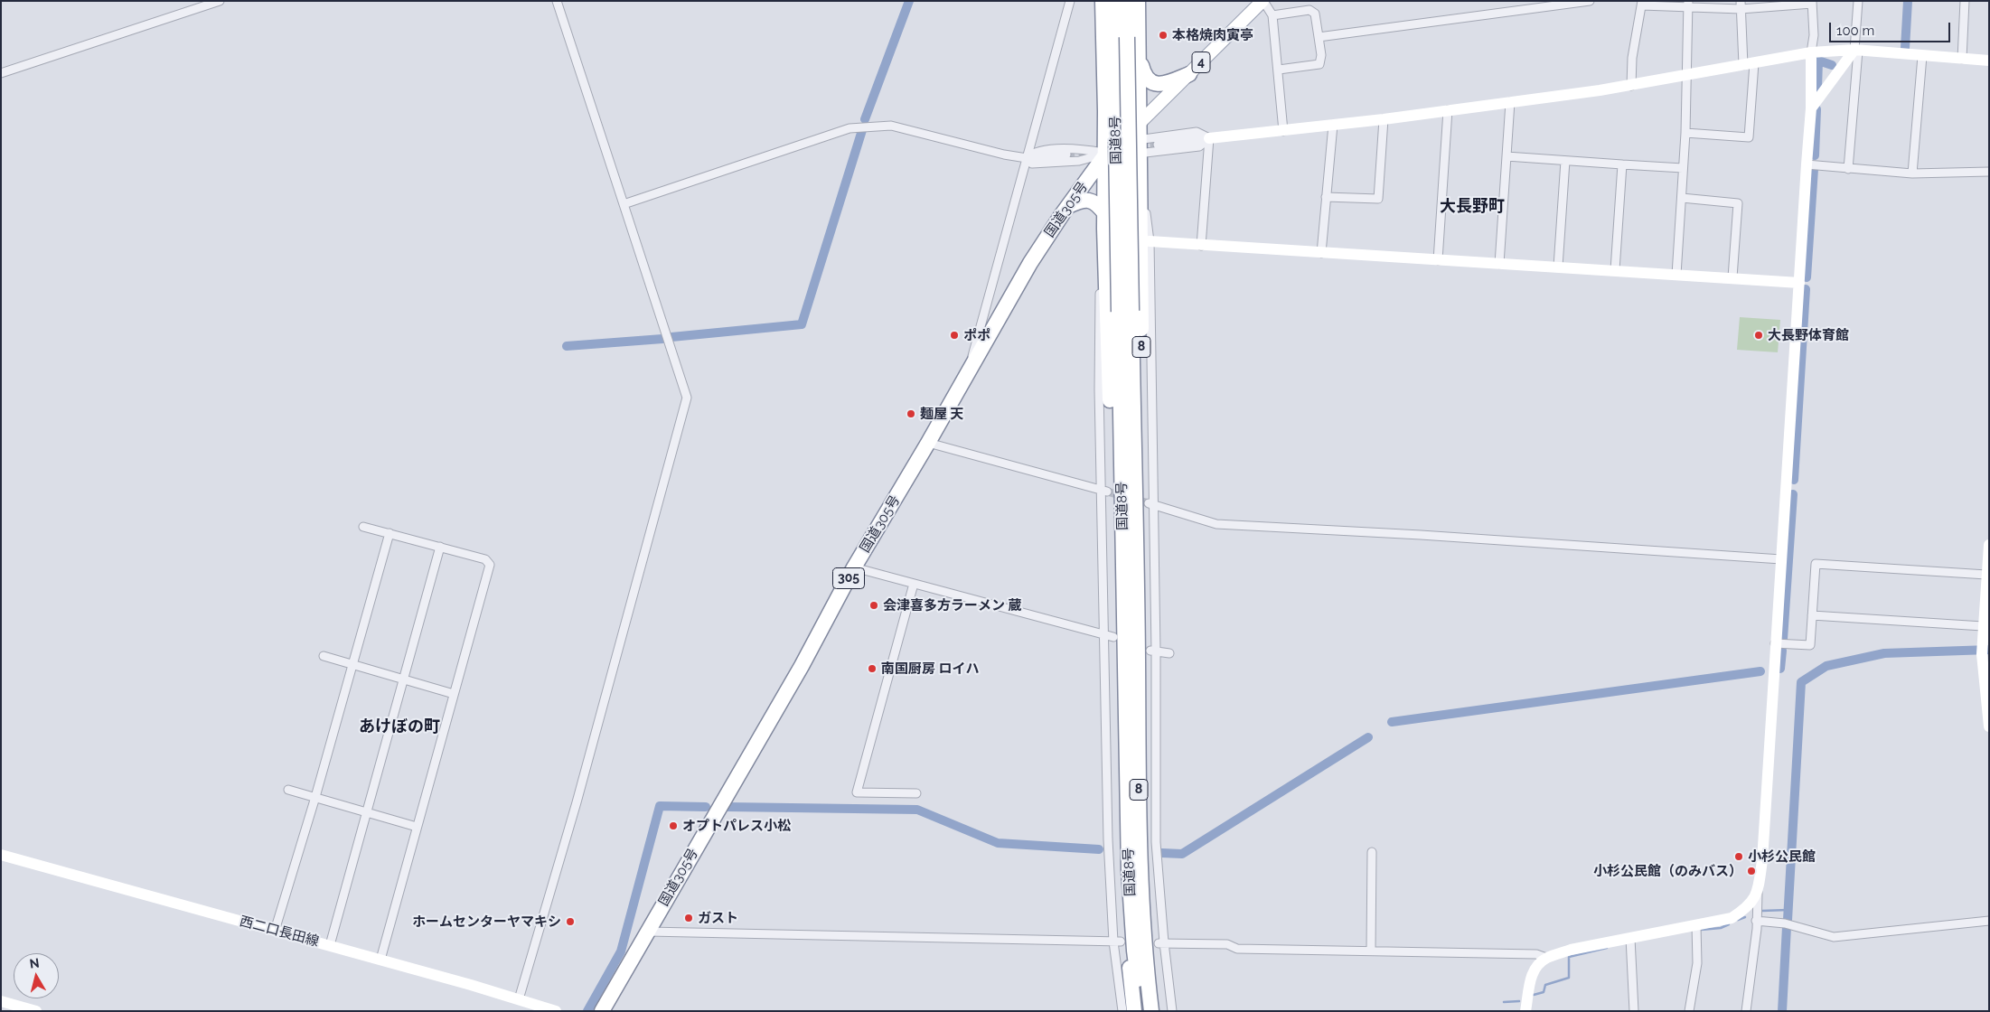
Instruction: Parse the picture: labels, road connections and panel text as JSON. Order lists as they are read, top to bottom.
{
  "streets": {
    "highway": [
      "国道8号",
      "国道305号",
      "8",
      "305"
    ],
    "main road": ["4"],
    "street": ["西二口長田線"]
  },
  "crossings": [
    ["4", "国道305号"],
    ["4", "8"],
    ["国道8号", "8"],
    ["国道305号", "8"]
  ],
  "districts": ["大長野町", "あけぼの町"],
  "places": [
    "本格焼肉寅亭",
    "ポポ",
    "大長野体育館",
    "麺屋 天",
    "会津喜多方ラーメン 蔵",
    "南国厨房 ロイハ",
    "オプトパレス小松",
    "小杉公民館",
    "小杉公民館（のみバス）",
    "ガスト",
    "ホームセンターヤマキシ"
  ],
  "scale_bar": "100 m",
  "north": "top"
}
